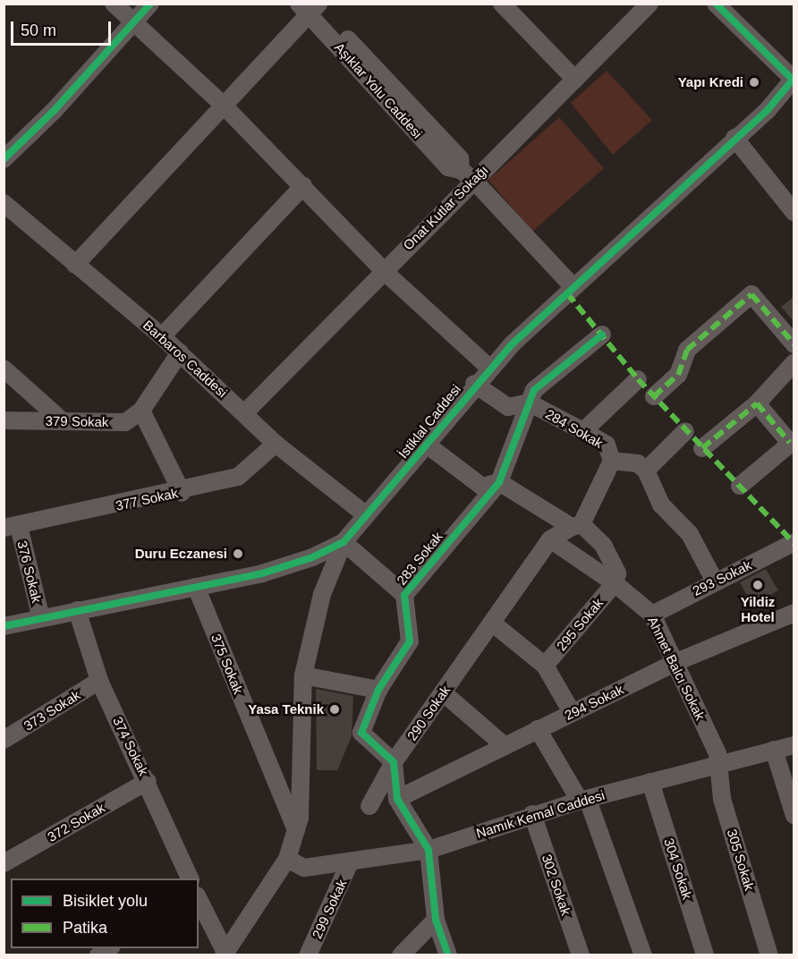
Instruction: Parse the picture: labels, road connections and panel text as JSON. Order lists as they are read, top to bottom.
{
  "streets": {
    "street": [
      "Aşıklar Yolu Caddesi",
      "Onat Kutlar Sokağı",
      "Barbaros Caddesi",
      "379 Sokak",
      "İstiklal Caddesi",
      "284 Sokak",
      "377 Sokak",
      "283 Sokak",
      "376 Sokak",
      "293 Sokak",
      "295 Sokak",
      "375 Sokak",
      "Ahmet Balcı Sokak",
      "294 Sokak",
      "373 Sokak",
      "290 Sokak",
      "374 Sokak",
      "Namık Kemal Caddesi",
      "372 Sokak",
      "305 Sokak",
      "304 Sokak",
      "302 Sokak",
      "299 Sokak"
    ]
  },
  "crossings": [
    ["Aşıklar Yolu Caddesi", "Onat Kutlar Sokağı"],
    ["Aşıklar Yolu Caddesi", "İstiklal Caddesi"],
    ["Onat Kutlar Sokağı", "Barbaros Caddesi"],
    ["Barbaros Caddesi", "379 Sokak"],
    ["Barbaros Caddesi", "İstiklal Caddesi"],
    ["Barbaros Caddesi", "377 Sokak"],
    ["İstiklal Caddesi", "376 Sokak"],
    ["İstiklal Caddesi", "375 Sokak"],
    ["İstiklal Caddesi", "374 Sokak"],
    ["284 Sokak", "283 Sokak"],
    ["377 Sokak", "376 Sokak"],
    ["283 Sokak", "290 Sokak"],
    ["293 Sokak", "Ahmet Balcı Sokak"],
    ["295 Sokak", "Ahmet Balcı Sokak"],
    ["Ahmet Balcı Sokak", "294 Sokak"],
    ["Ahmet Balcı Sokak", "290 Sokak"],
    ["Ahmet Balcı Sokak", "Namık Kemal Caddesi"],
    ["Ahmet Balcı Sokak", "305 Sokak"],
    ["373 Sokak", "374 Sokak"],
    ["374 Sokak", "372 Sokak"],
    ["Namık Kemal Caddesi", "305 Sokak"],
    ["Namık Kemal Caddesi", "304 Sokak"],
    ["Namık Kemal Caddesi", "302 Sokak"],
    ["Namık Kemal Caddesi", "299 Sokak"]
  ],
  "places": [
    "Yapı Kredi",
    "Duru Eczanesi",
    "Yildiz Hotel",
    "Yasa Teknik"
  ],
  "legend": ["Bisiklet yolu", "Patika"],
  "scale_bar": "50 m"
}
